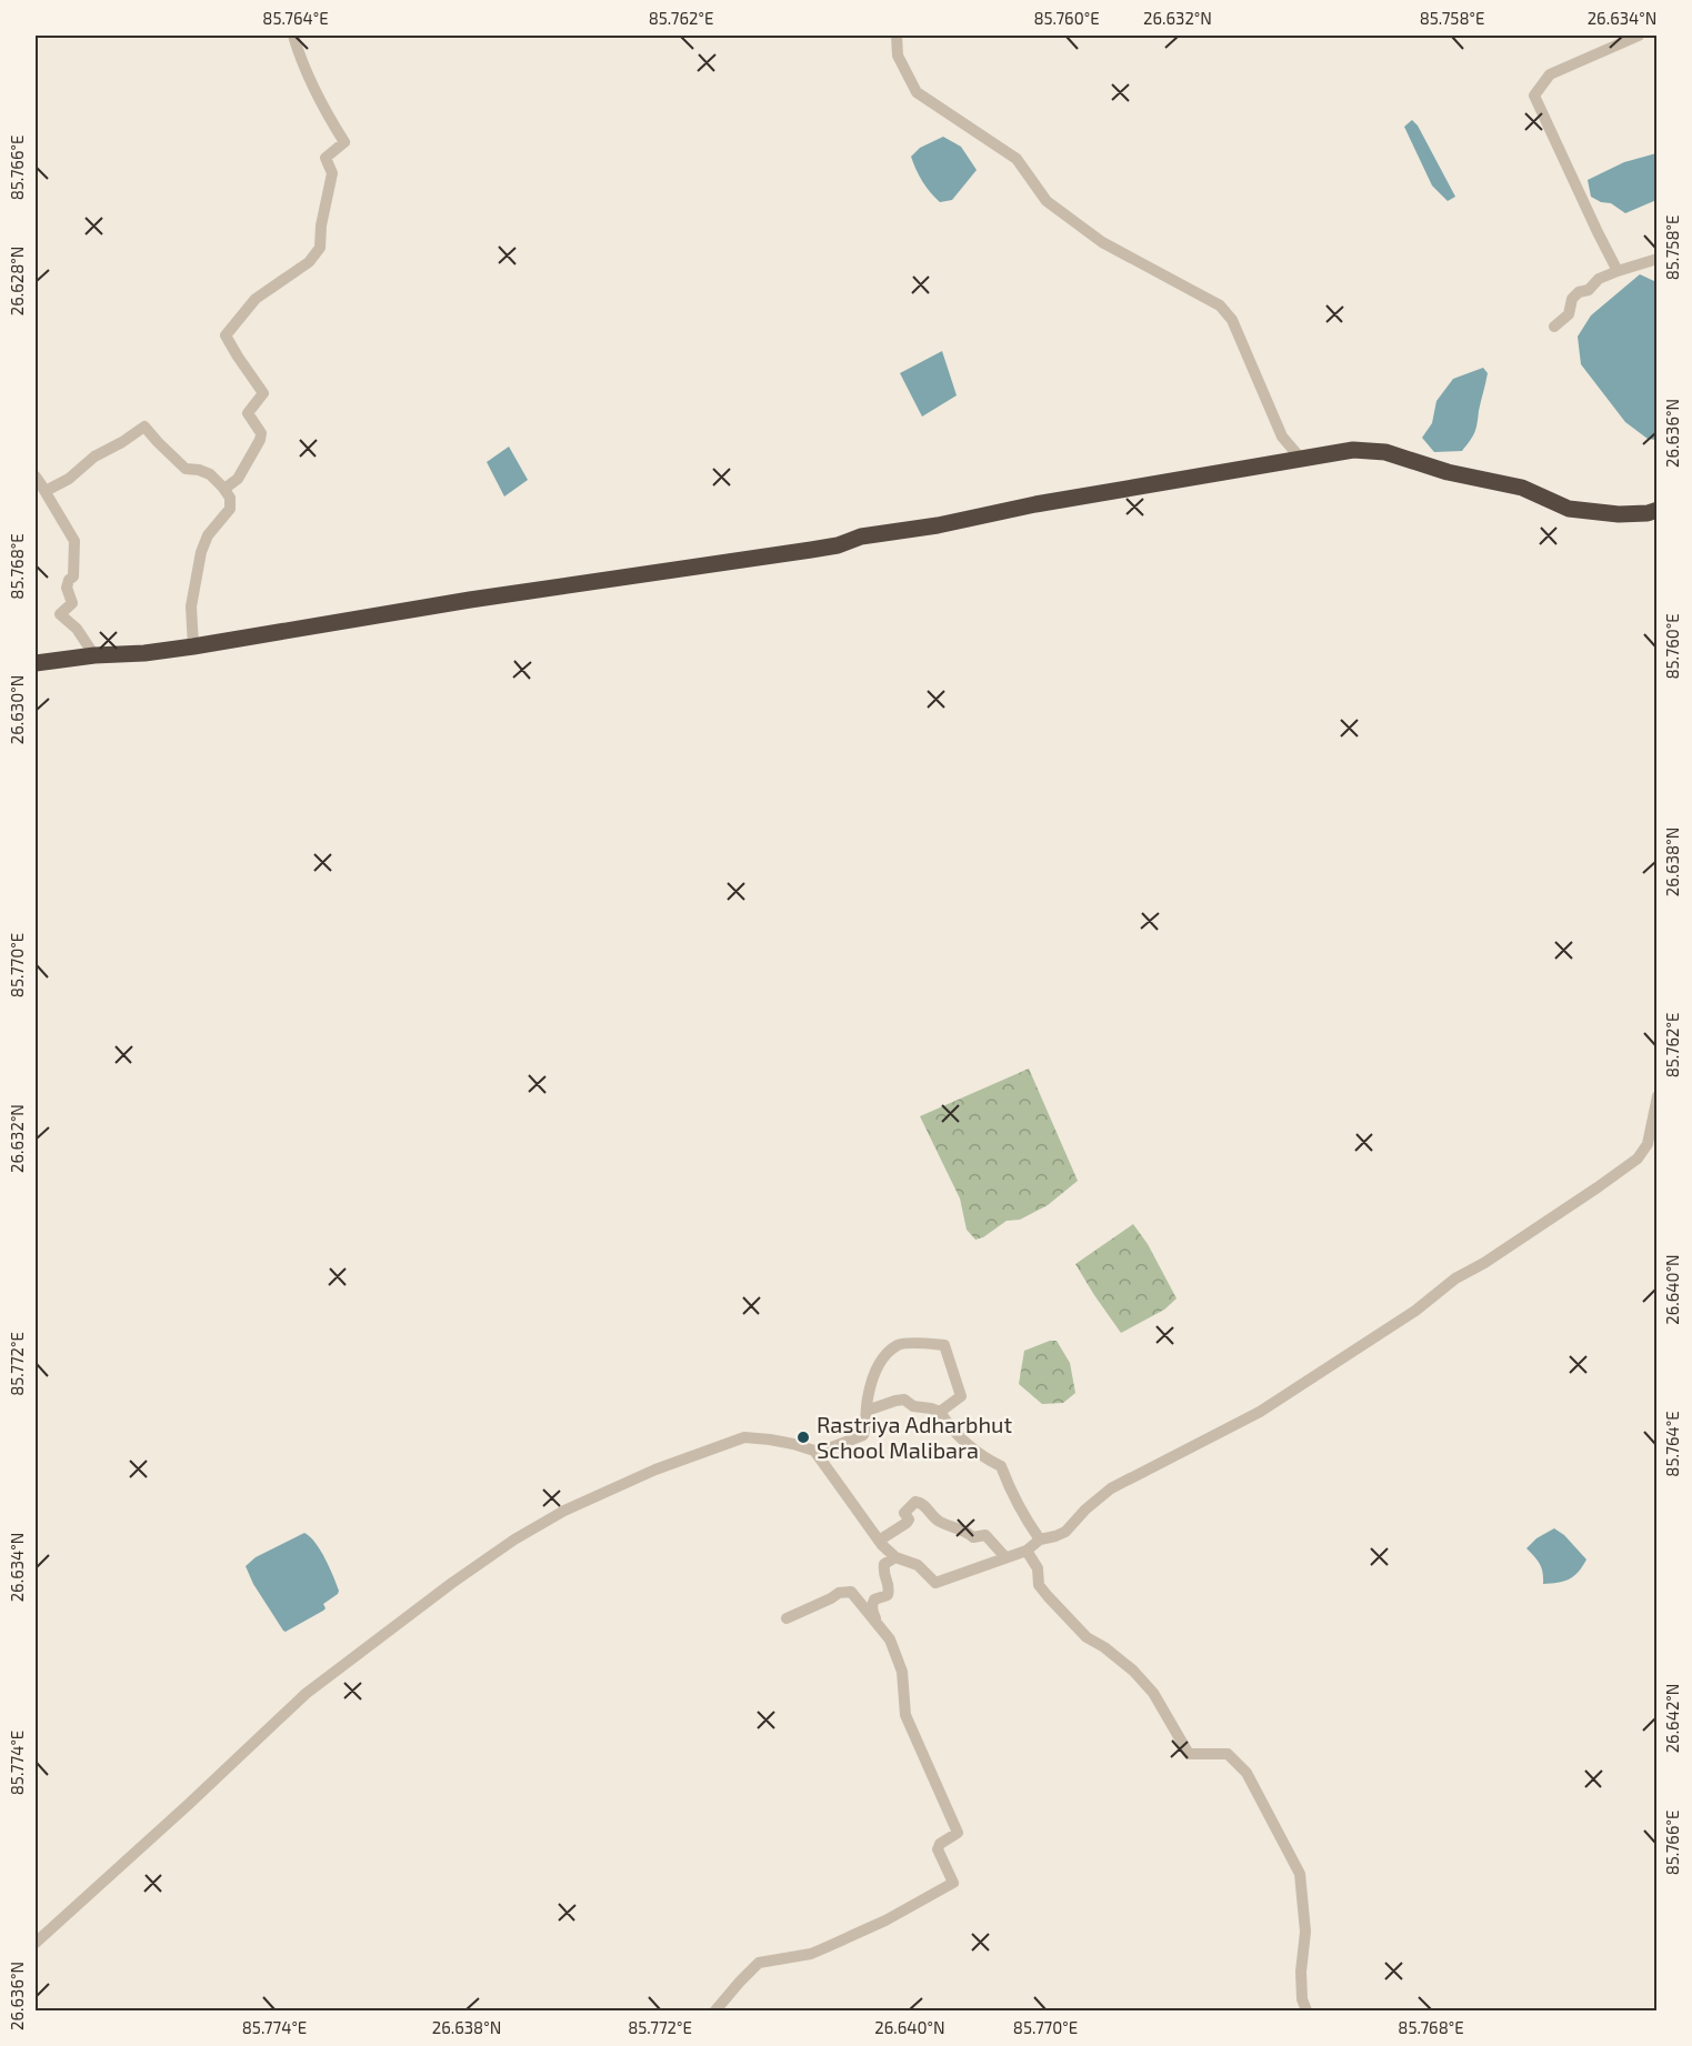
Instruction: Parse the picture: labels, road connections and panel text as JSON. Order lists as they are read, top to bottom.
{
  "places": ["Rastriya Adharbhut School Malibara"],
  "coordinates": [
    "85.764°E",
    "85.762°E",
    "85.760°E",
    "26.632°N",
    "85.758°E",
    "26.634°N",
    "85.766°E",
    "26.628°N",
    "26.636°N",
    "85.768°E",
    "26.630°N",
    "26.638°N",
    "85.770°E",
    "26.640°N",
    "85.772°E",
    "26.642°N",
    "85.774°E"
  ]
}
